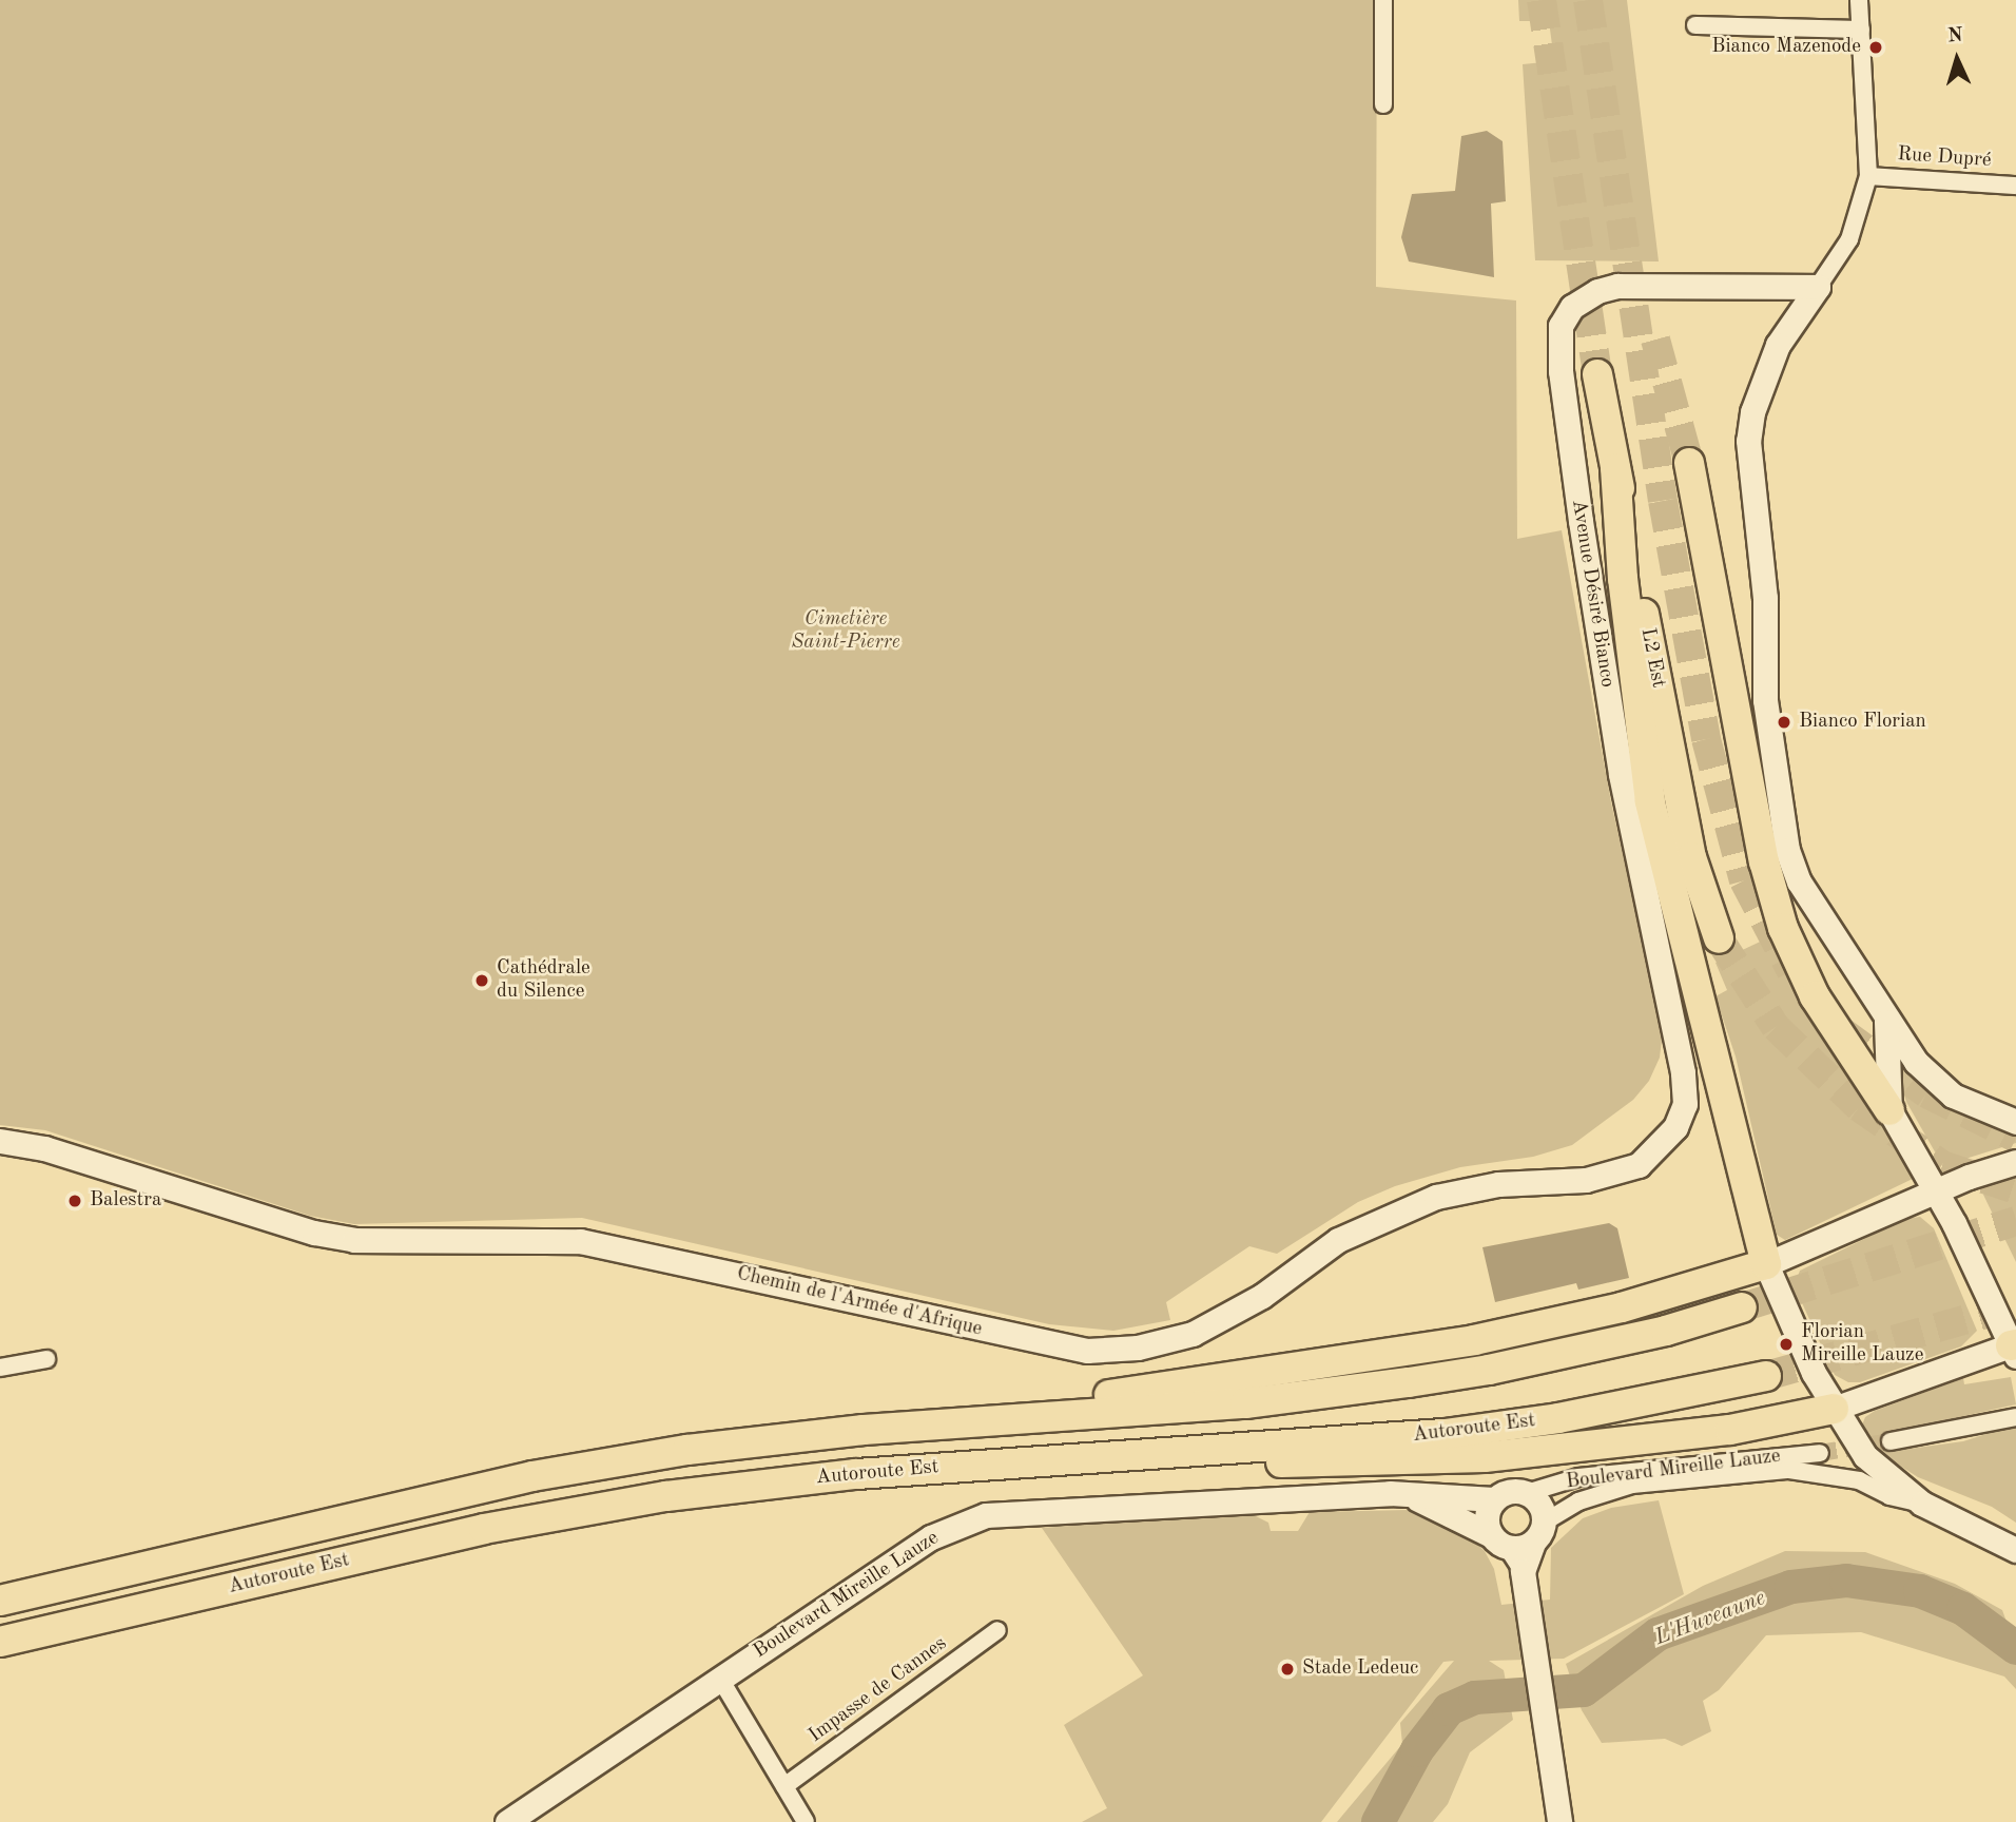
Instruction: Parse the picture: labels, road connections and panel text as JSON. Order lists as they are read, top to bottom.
{
  "streets": {
    "highway": ["L2 Est", "Autoroute Est"],
    "street": [
      "Rue Dupré",
      "Avenue Désiré Bianco",
      "Chemin de l'Armée d'Afrique",
      "Boulevard Mireille Lauze",
      "Impasse de Cannes"
    ]
  },
  "crossings": [
    ["Avenue Désiré Bianco", "Chemin de l'Armée d'Afrique"]
  ],
  "water": ["L'Huveaune"],
  "parks": ["Cimetière Saint-Pierre"],
  "places": [
    "Bianco Mazenode",
    "Bianco Florian",
    "Cathédrale du Silence",
    "Balestra",
    "Florian Mireille Lauze",
    "Stade Ledeuc"
  ],
  "north": "top"
}
